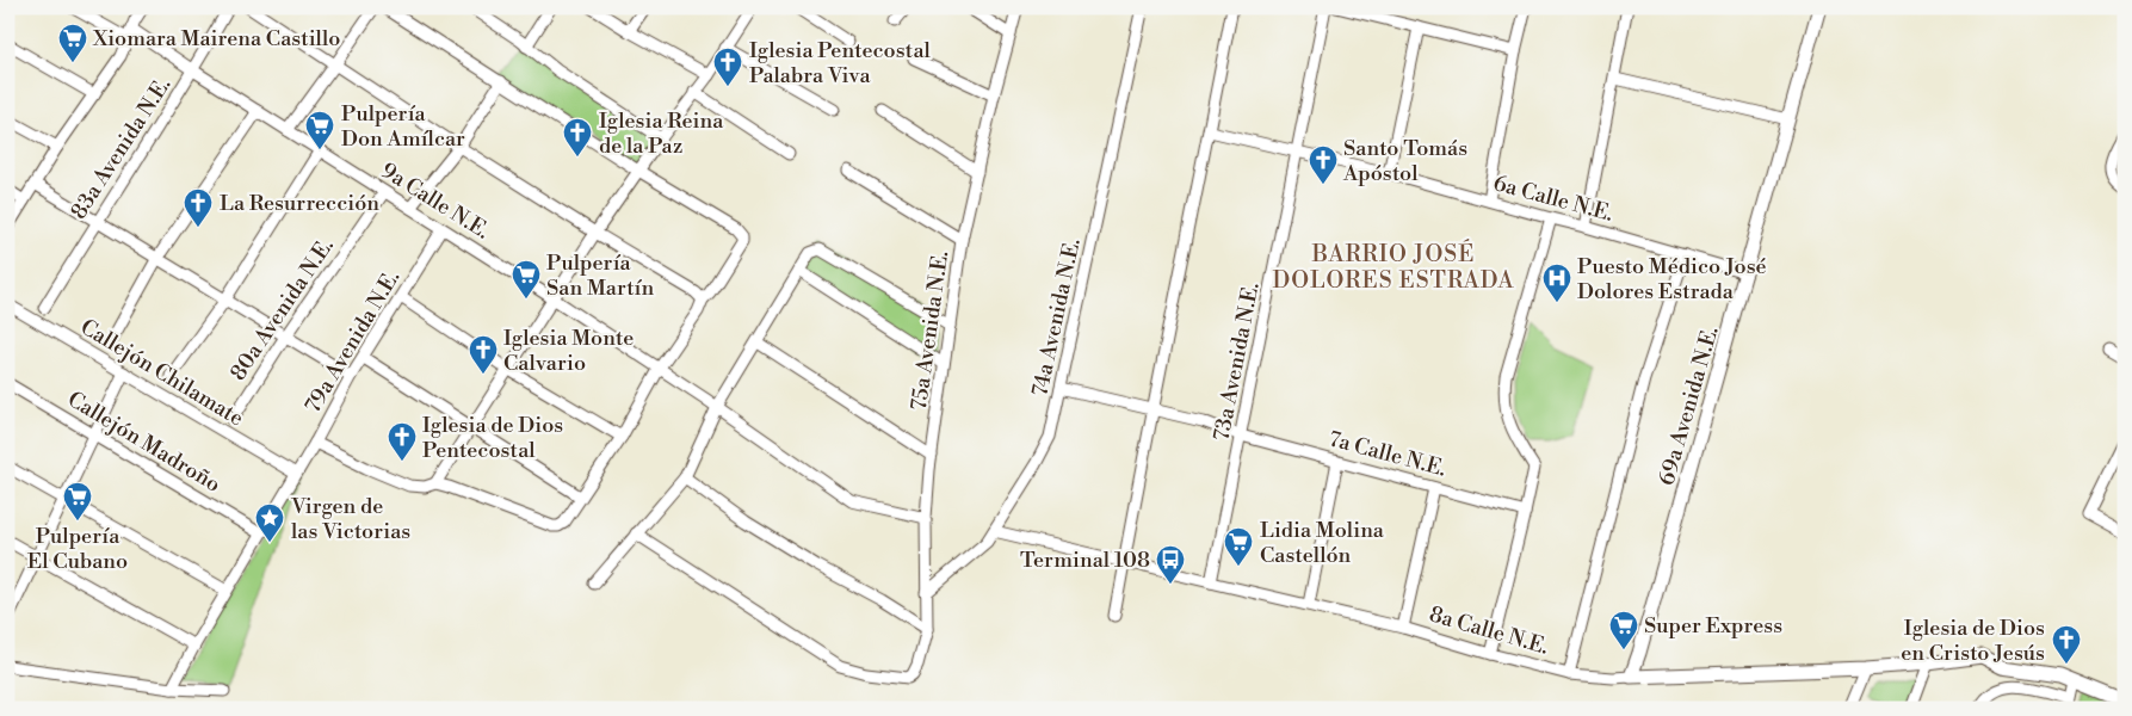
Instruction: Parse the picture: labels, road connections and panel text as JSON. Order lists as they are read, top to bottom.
{
  "streets": {
    "street": [
      "83a Avenida N.E.",
      "6a Calle N.E.",
      "9a Calle N.E.",
      "80a Avenida N.E.",
      "74a Avenida N.E.",
      "75a Avenida N.E.",
      "79a Avenida N.E.",
      "73a Avenida N.E.",
      "Callejón Chilamate",
      "69a Avenida N.E.",
      "Callejón Madroño",
      "7a Calle N.E.",
      "8a Calle N.E."
    ]
  },
  "crossings": [
    ["83a Avenida N.E.", "9a Calle N.E."],
    ["6a Calle N.E.", "73a Avenida N.E."],
    ["6a Calle N.E.", "69a Avenida N.E."],
    ["9a Calle N.E.", "80a Avenida N.E."],
    ["9a Calle N.E.", "75a Avenida N.E."],
    ["9a Calle N.E.", "79a Avenida N.E."],
    ["74a Avenida N.E.", "75a Avenida N.E."],
    ["74a Avenida N.E.", "8a Calle N.E."],
    ["79a Avenida N.E.", "Callejón Chilamate"],
    ["79a Avenida N.E.", "Callejón Madroño"],
    ["73a Avenida N.E.", "7a Calle N.E."],
    ["73a Avenida N.E.", "8a Calle N.E."],
    ["69a Avenida N.E.", "8a Calle N.E."]
  ],
  "districts": ["BARRIO JOSÉ DOLORES ESTRADA"],
  "places": {
    "supermarket": [
      "Xiomara Mairena Castillo",
      "Pulpería Don Amílcar",
      "Pulpería San Martín",
      "Pulpería El Cubano",
      "Lidia Molina Castellón",
      "Super Express"
    ],
    "church": [
      "Iglesia Pentecostal Palabra Viva",
      "Iglesia Reina de la Paz",
      "Santo Tomás Apóstol",
      "La Resurrección",
      "Iglesia Monte Calvario",
      "Iglesia de Dios Pentecostal",
      "Iglesia de Dios en Cristo Jesús"
    ],
    "hospital": ["Puesto Médico José Dolores Estrada"],
    "place": ["Virgen de las Victorias"],
    "bus stop": ["Terminal 108"]
  }
}
